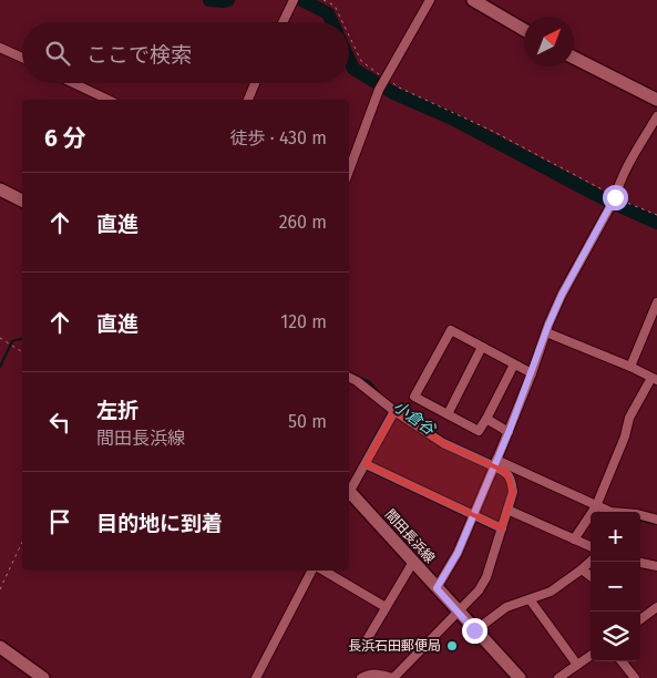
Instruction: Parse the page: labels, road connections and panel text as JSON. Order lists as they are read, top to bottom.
{
  "streets": {
    "main road": ["間田長浜線"]
  },
  "water": ["小倉谷"],
  "places": ["長浜石田郵便局"],
  "north": "top right",
  "page": {
    "search": "ここで検索",
    "heading": ["6 分", "徒歩 · 430 m"],
    "list": [
      ["直進", "260 m"],
      ["直進", "120 m"],
      ["左折", "間田長浜線", "50 m"],
      "目的地に到着"
    ],
    "map_buttons": ["+", "−"]
  }
}
